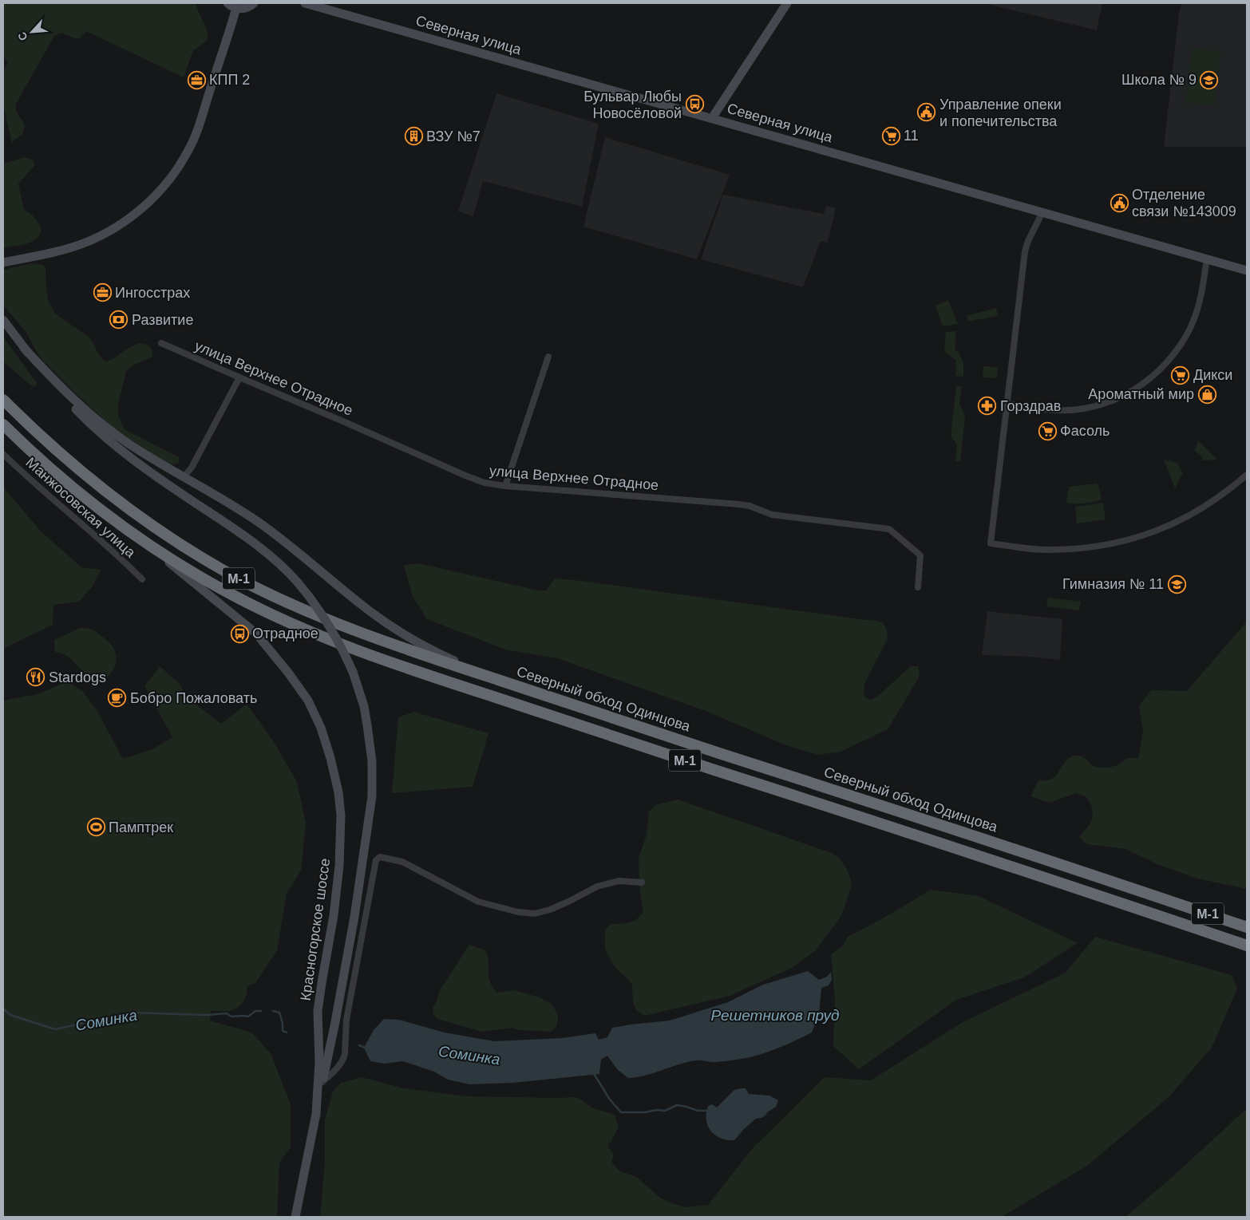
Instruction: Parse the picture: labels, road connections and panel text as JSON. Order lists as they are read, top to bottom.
{
  "streets": {
    "highway": ["М-1", "Северный обход Одинцова"],
    "main road": ["Северная улица", "Красногорское шоссе"],
    "street": ["улица Верхнее Отрадное", "Манжосовская улица"]
  },
  "crossings": [
    ["М-1", "Красногорское шоссе"]
  ],
  "water": ["Решетников пруд", "Соминка"],
  "places": {
    "office": ["КПП 2", "Ингосстрах"],
    "school or university": ["Школа № 9", "Гимназия № 11"],
    "bus stop": ["Бульвар Любы Новосёловой", "Отрадное"],
    "public building": ["Управление опеки и попечительства", "Отделение связи №143009"],
    "supermarket": ["11", "Дикси", "Фасоль"],
    "building": ["ВЗУ №7"],
    "bank": ["Развитие"],
    "shop": ["Ароматный мир"],
    "pharmacy": ["Горздрав"],
    "restaurant": ["Stardogs"],
    "cafe": ["Бобро Пожаловать"],
    "sports": ["Памптрек"]
  },
  "north": "bottom left"
}
